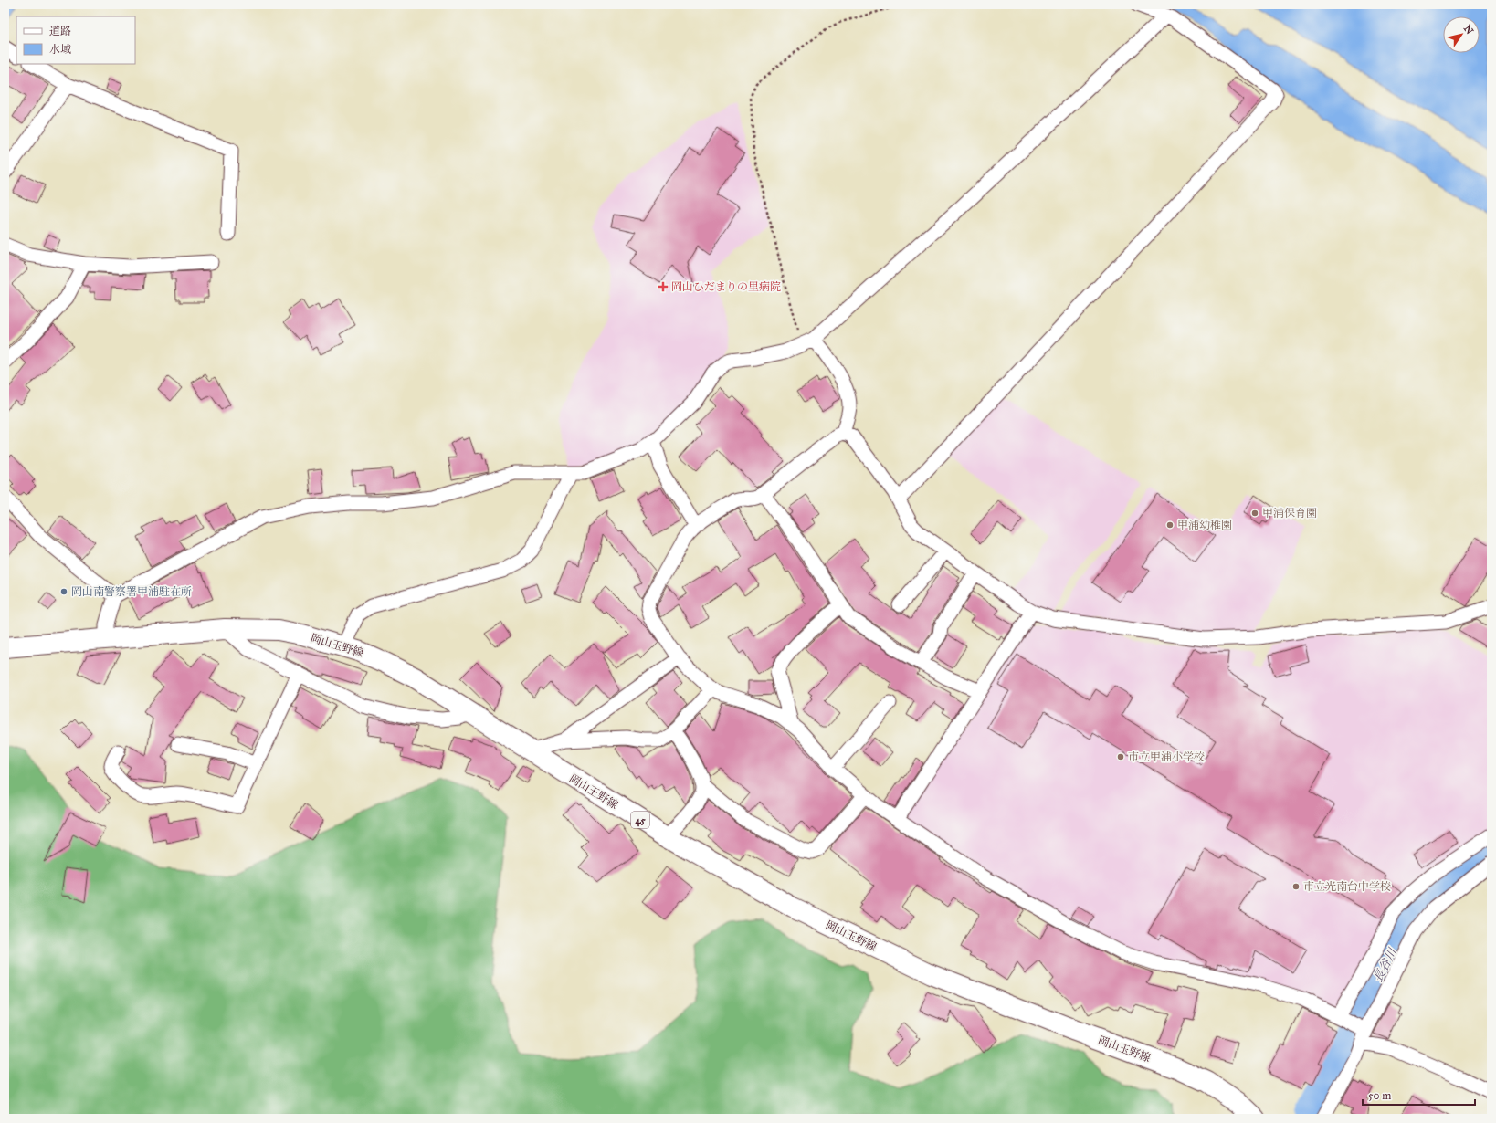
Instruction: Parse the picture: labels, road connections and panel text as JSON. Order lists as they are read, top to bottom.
{
  "streets": {
    "main road": ["岡山玉野線", "45"]
  },
  "water": ["長谷川"],
  "places": {
    "health": ["岡山ひだまりの里病院"],
    "other": [
      "甲浦保育園",
      "甲浦幼稚園",
      "岡山南警察署甲浦駐在所",
      "市立甲浦小学校",
      "市立光南台中学校"
    ]
  },
  "legend": ["道路", "水域"],
  "scale_bar": "50 m",
  "north": "top right"
}
